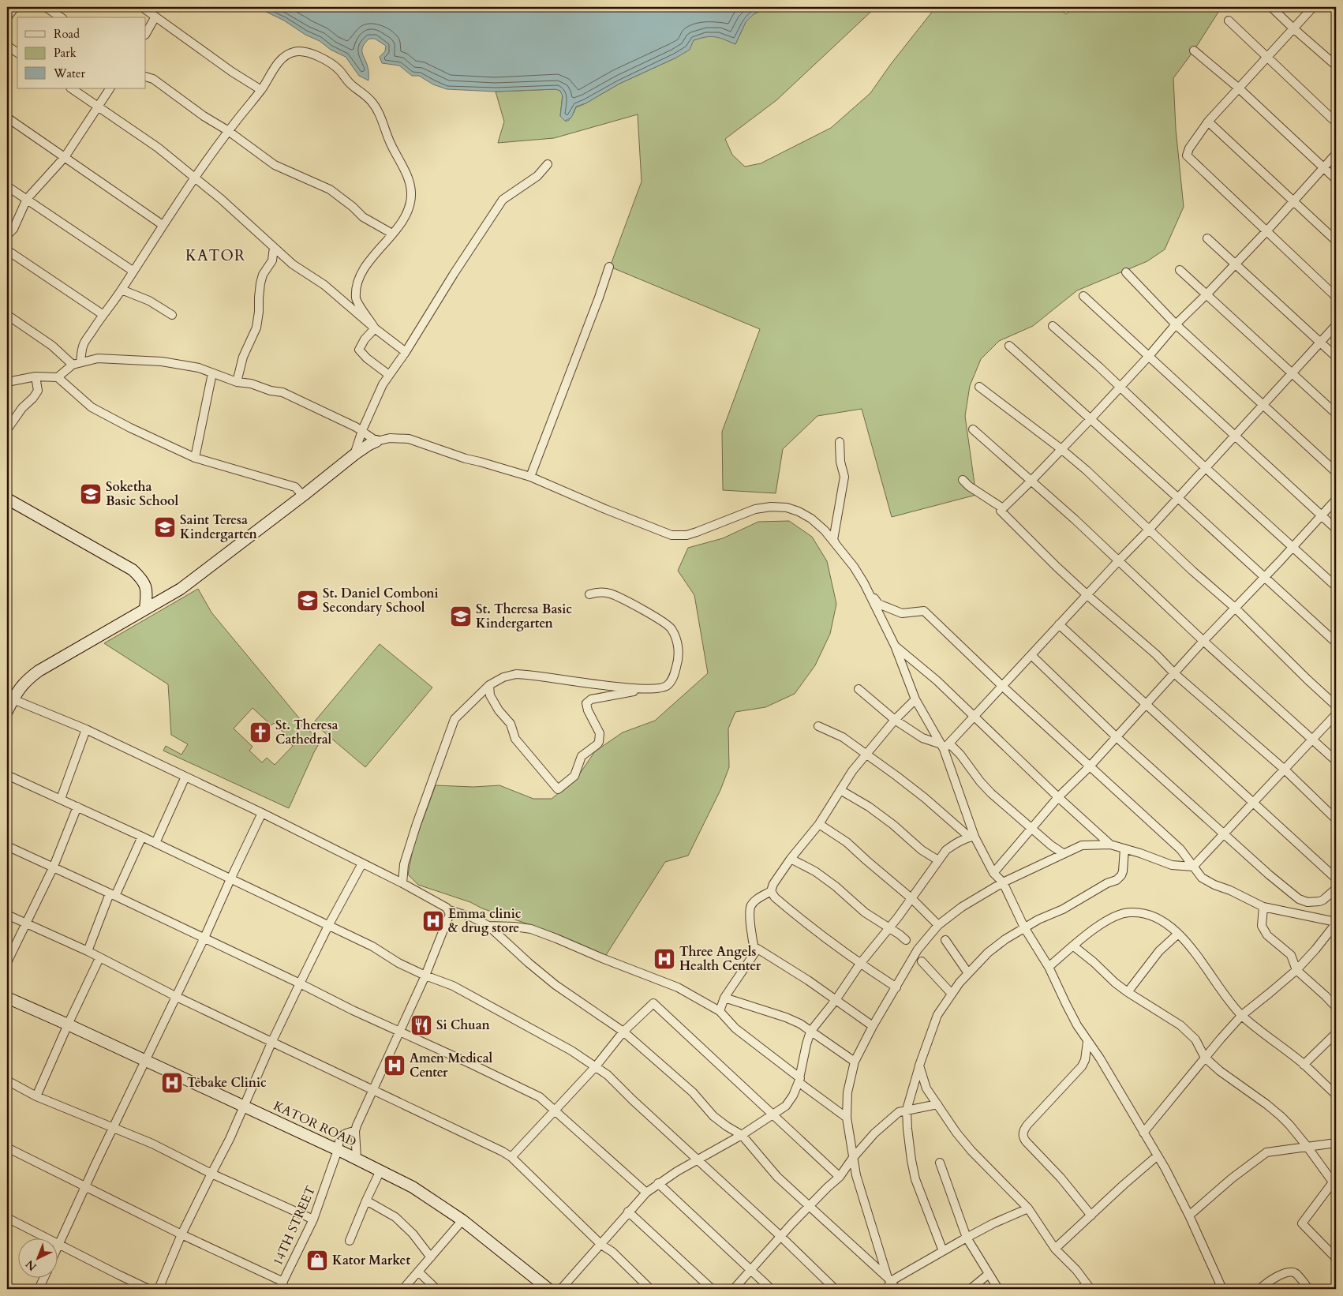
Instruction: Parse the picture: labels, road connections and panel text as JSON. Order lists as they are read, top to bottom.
{
  "streets": {
    "street": ["KATOR ROAD", "14TH STREET"]
  },
  "crossings": [
    ["KATOR ROAD", "14TH STREET"]
  ],
  "districts": ["KATOR"],
  "places": {
    "school or university": [
      "Soketha Basic School",
      "Saint Teresa Kindergarten",
      "St. Daniel Comboni Secondary School",
      "St. Theresa Basic Kindergarten"
    ],
    "church": ["St. Theresa Cathedral"],
    "hospital": [
      "Emma clinic & drug store",
      "Three Angels Health Center",
      "Amen Medical Center",
      "Tebake Clinic"
    ],
    "restaurant": ["Si Chuan"],
    "shop": ["Kator Market"]
  },
  "legend": ["Road", "Park", "Water"],
  "north": "bottom left"
}
